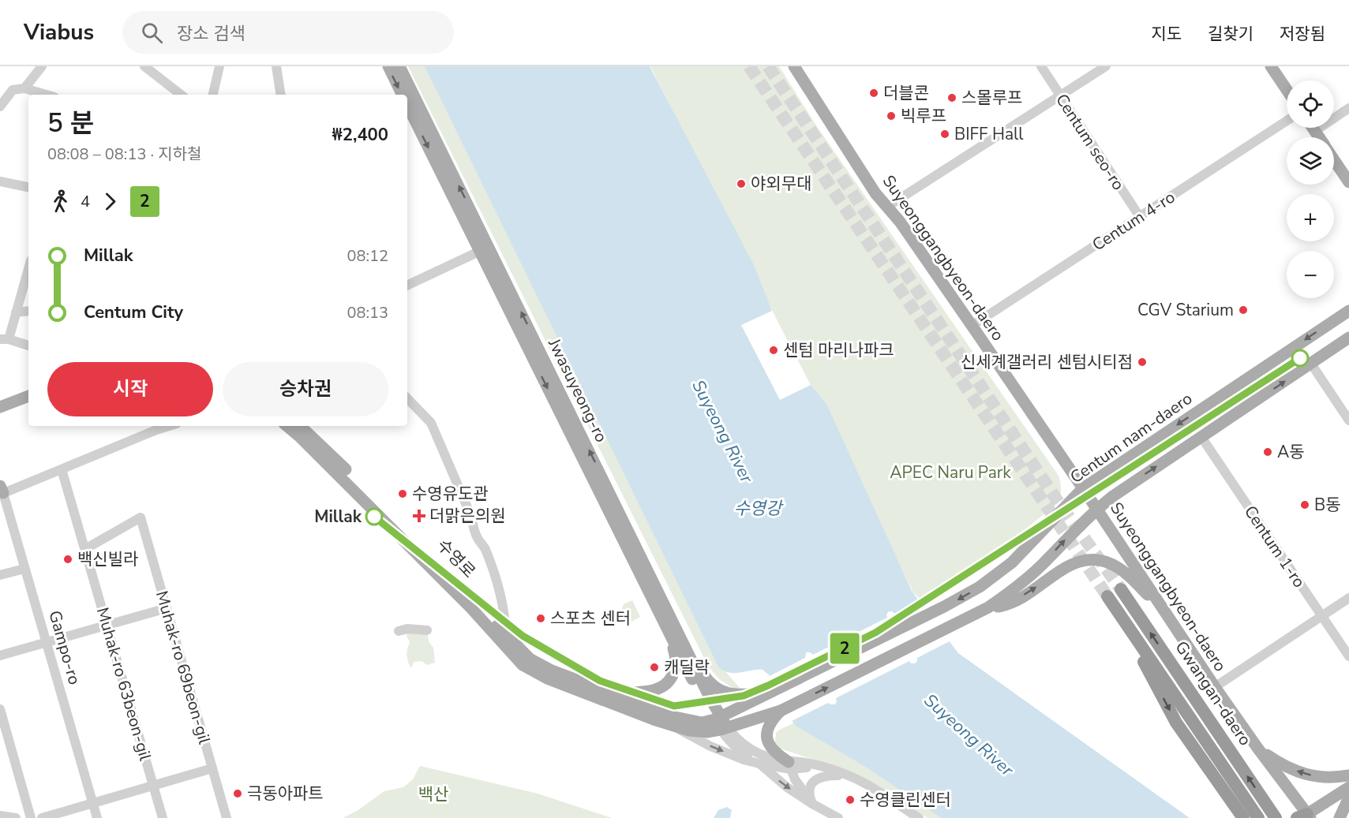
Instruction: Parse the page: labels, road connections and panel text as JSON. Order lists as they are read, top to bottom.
{
  "streets": {
    "highway": ["Gwangan-daero"],
    "main road": [
      "Suyeonggangbyeon-daero",
      "Jwasuyeong-ro",
      "Centum nam-daero",
      "수영로"
    ],
    "street": [
      "Centum seo-ro",
      "Centum 4-ro",
      "Centum 1-ro",
      "Gampo-ro",
      "Muhak-ro 69beon-gil",
      "Muhak-ro 63beon-gil"
    ]
  },
  "crossings": [
    ["Centum seo-ro", "Centum 4-ro"],
    ["Centum 4-ro", "Suyeonggangbyeon-daero"],
    ["Suyeonggangbyeon-daero", "Centum nam-daero"],
    ["Jwasuyeong-ro", "Centum nam-daero"],
    ["Jwasuyeong-ro", "수영로"],
    ["Centum nam-daero", "수영로"],
    ["Muhak-ro 69beon-gil", "Muhak-ro 63beon-gil"]
  ],
  "water": ["Suyeong River", "수영강"],
  "parks": ["APEC Naru Park", "백산"],
  "places": {
    "other": [
      "더블콘",
      "스몰루프",
      "빅루프",
      "BIFF Hall",
      "야외무대",
      "CGV Starium",
      "센텀 마리나파크",
      "신세계갤러리 센텀시티점",
      "A동",
      "수영유도관",
      "B동",
      "Millak",
      "백신빌라",
      "스포츠 센터",
      "캐딜락",
      "극동아파트",
      "수영클린센터"
    ],
    "health": ["더맑은의원"]
  },
  "lines": ["metro line 2"],
  "page": {
    "header": "Viabus",
    "search": "장소 검색",
    "nav": ["지도", "길찾기", "저장됨"],
    "on_map": "2",
    "map_buttons": ["+", "−"],
    "heading": ["5 분", "08:08 – 08:13 · 지하철", "₩2,400"],
    "legs": ["4", "2"],
    "list": [
      {
        "name": "Millak",
        "value": "08:12"
      },
      {
        "name": "Centum City",
        "value": "08:13"
      }
    ],
    "buttons": ["시작", "승차권"]
  }
}
